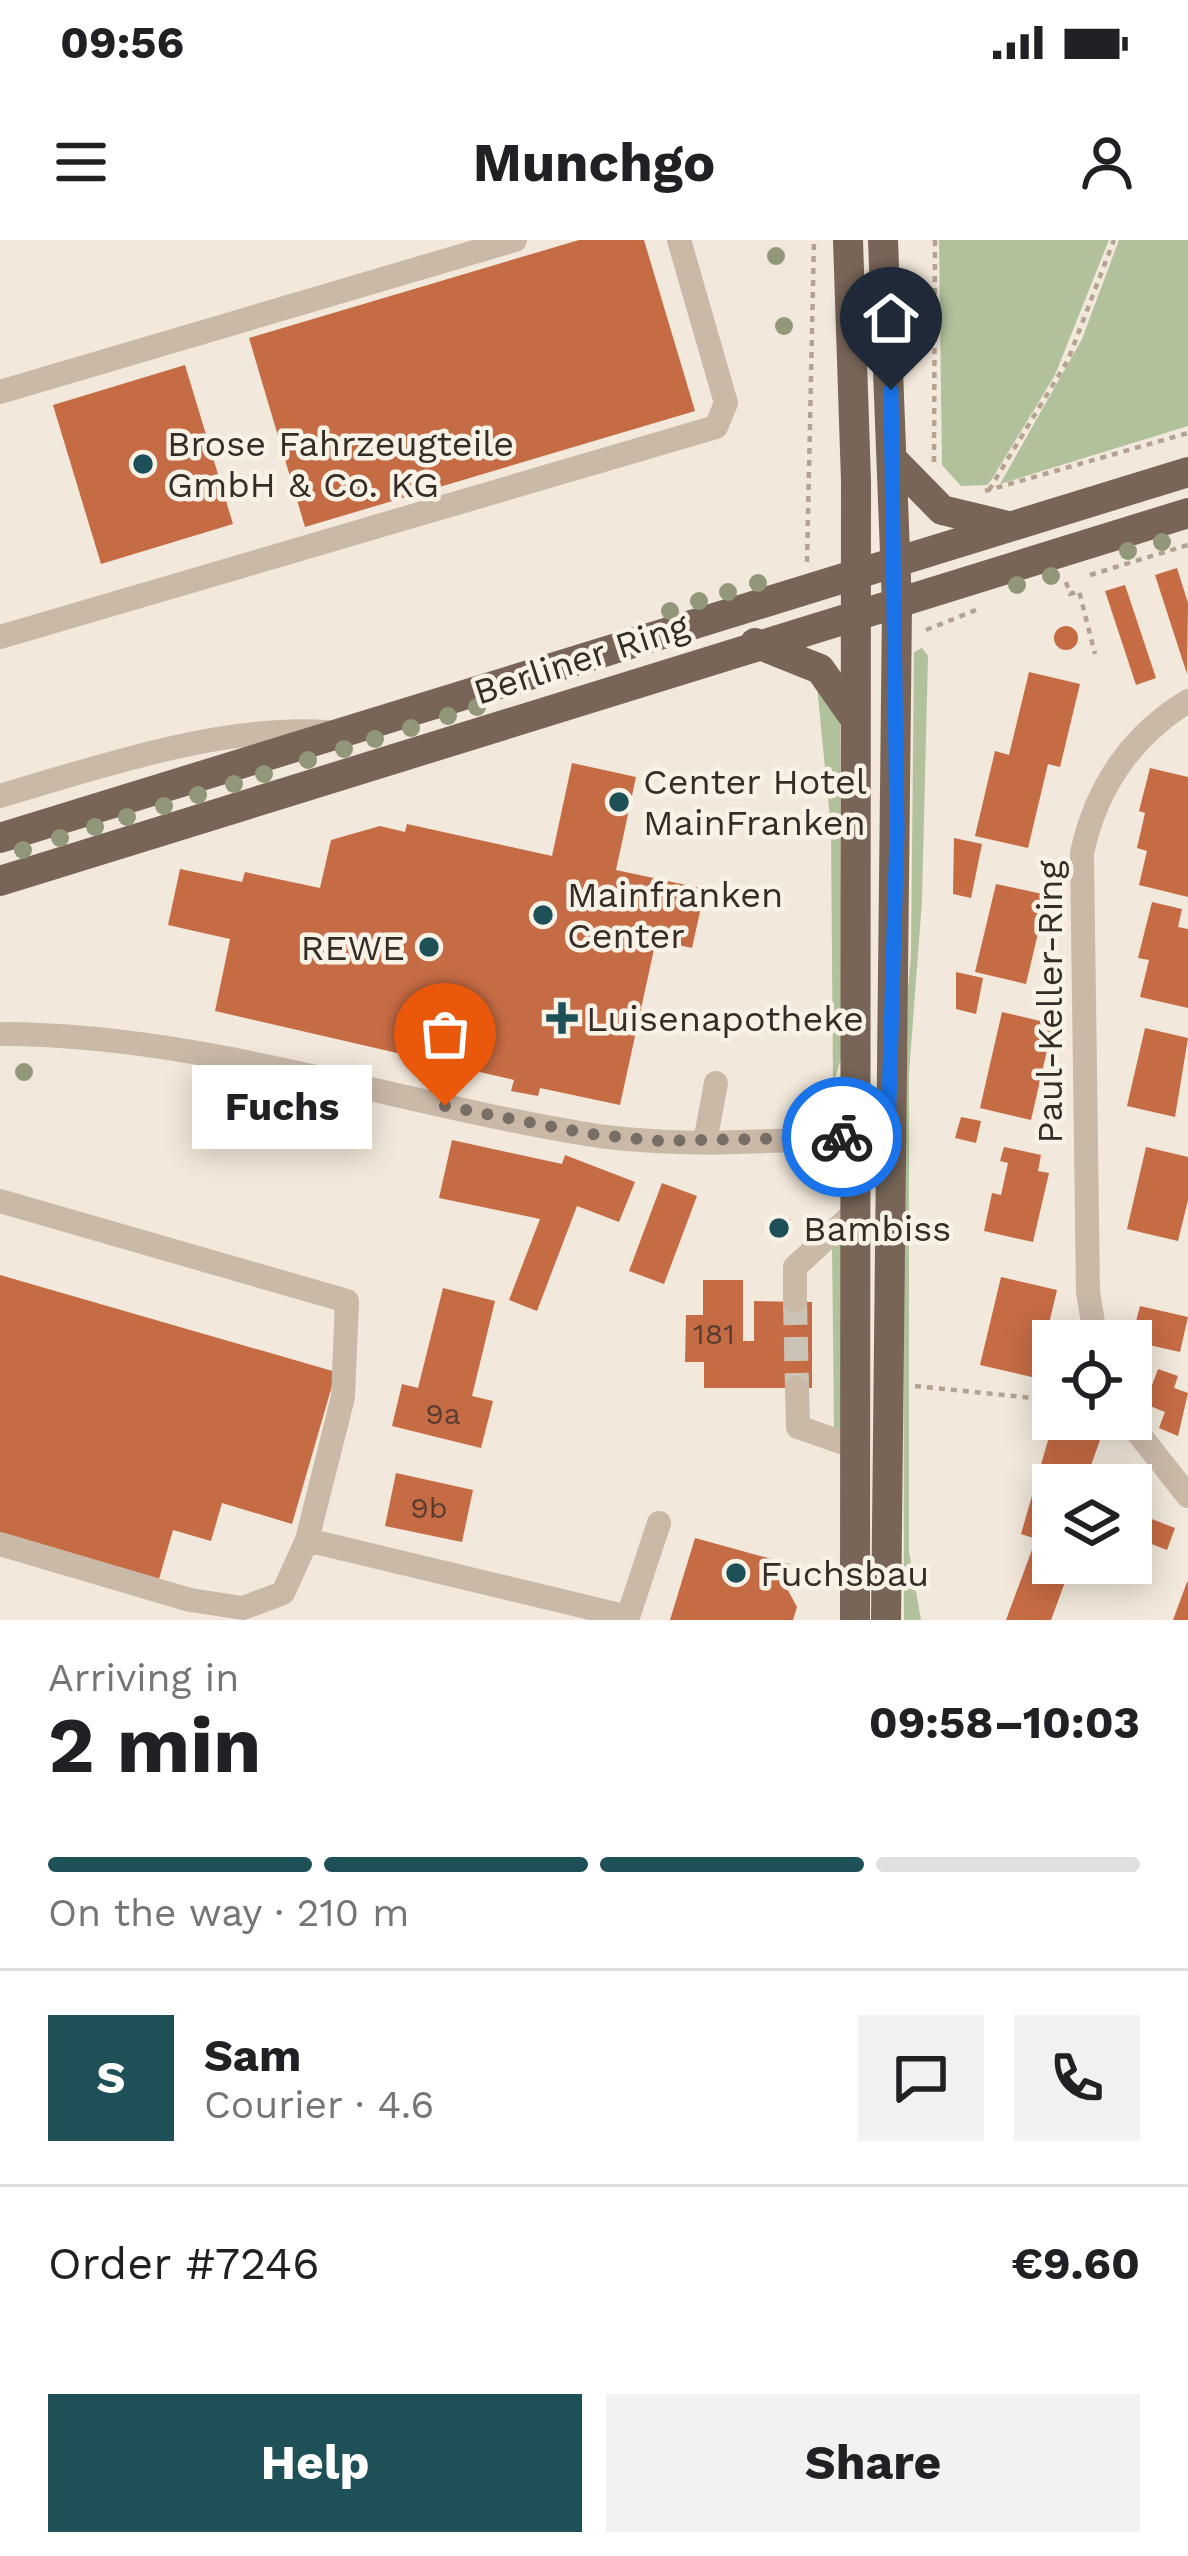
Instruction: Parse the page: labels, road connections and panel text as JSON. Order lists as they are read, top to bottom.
{
  "streets": {
    "main road": ["Berliner Ring"],
    "street": ["Paul-Keller-Ring"]
  },
  "places": {
    "other": [
      "Brose Fahrzeugteile GmbH & Co. KG",
      "Center Hotel MainFranken",
      "Mainfranken Center",
      "REWE",
      "Fuchs",
      "Bambiss",
      "Fuchsbau"
    ],
    "health": ["Luisenapotheke"]
  },
  "house_numbers": ["181", "9a", "9b"],
  "page": {
    "status": "09:56",
    "header": "Munchgo",
    "bubble": "Fuchs",
    "heading": ["2 min", "Arriving in", "09:58–10:03"],
    "panel": [
      "Sam",
      "Courier · 4.6",
      "Order #7246",
      "€9.60"
    ],
    "bar": "On the way · 210 m",
    "round": "S",
    "buttons": ["Help", "Share"]
  }
}
